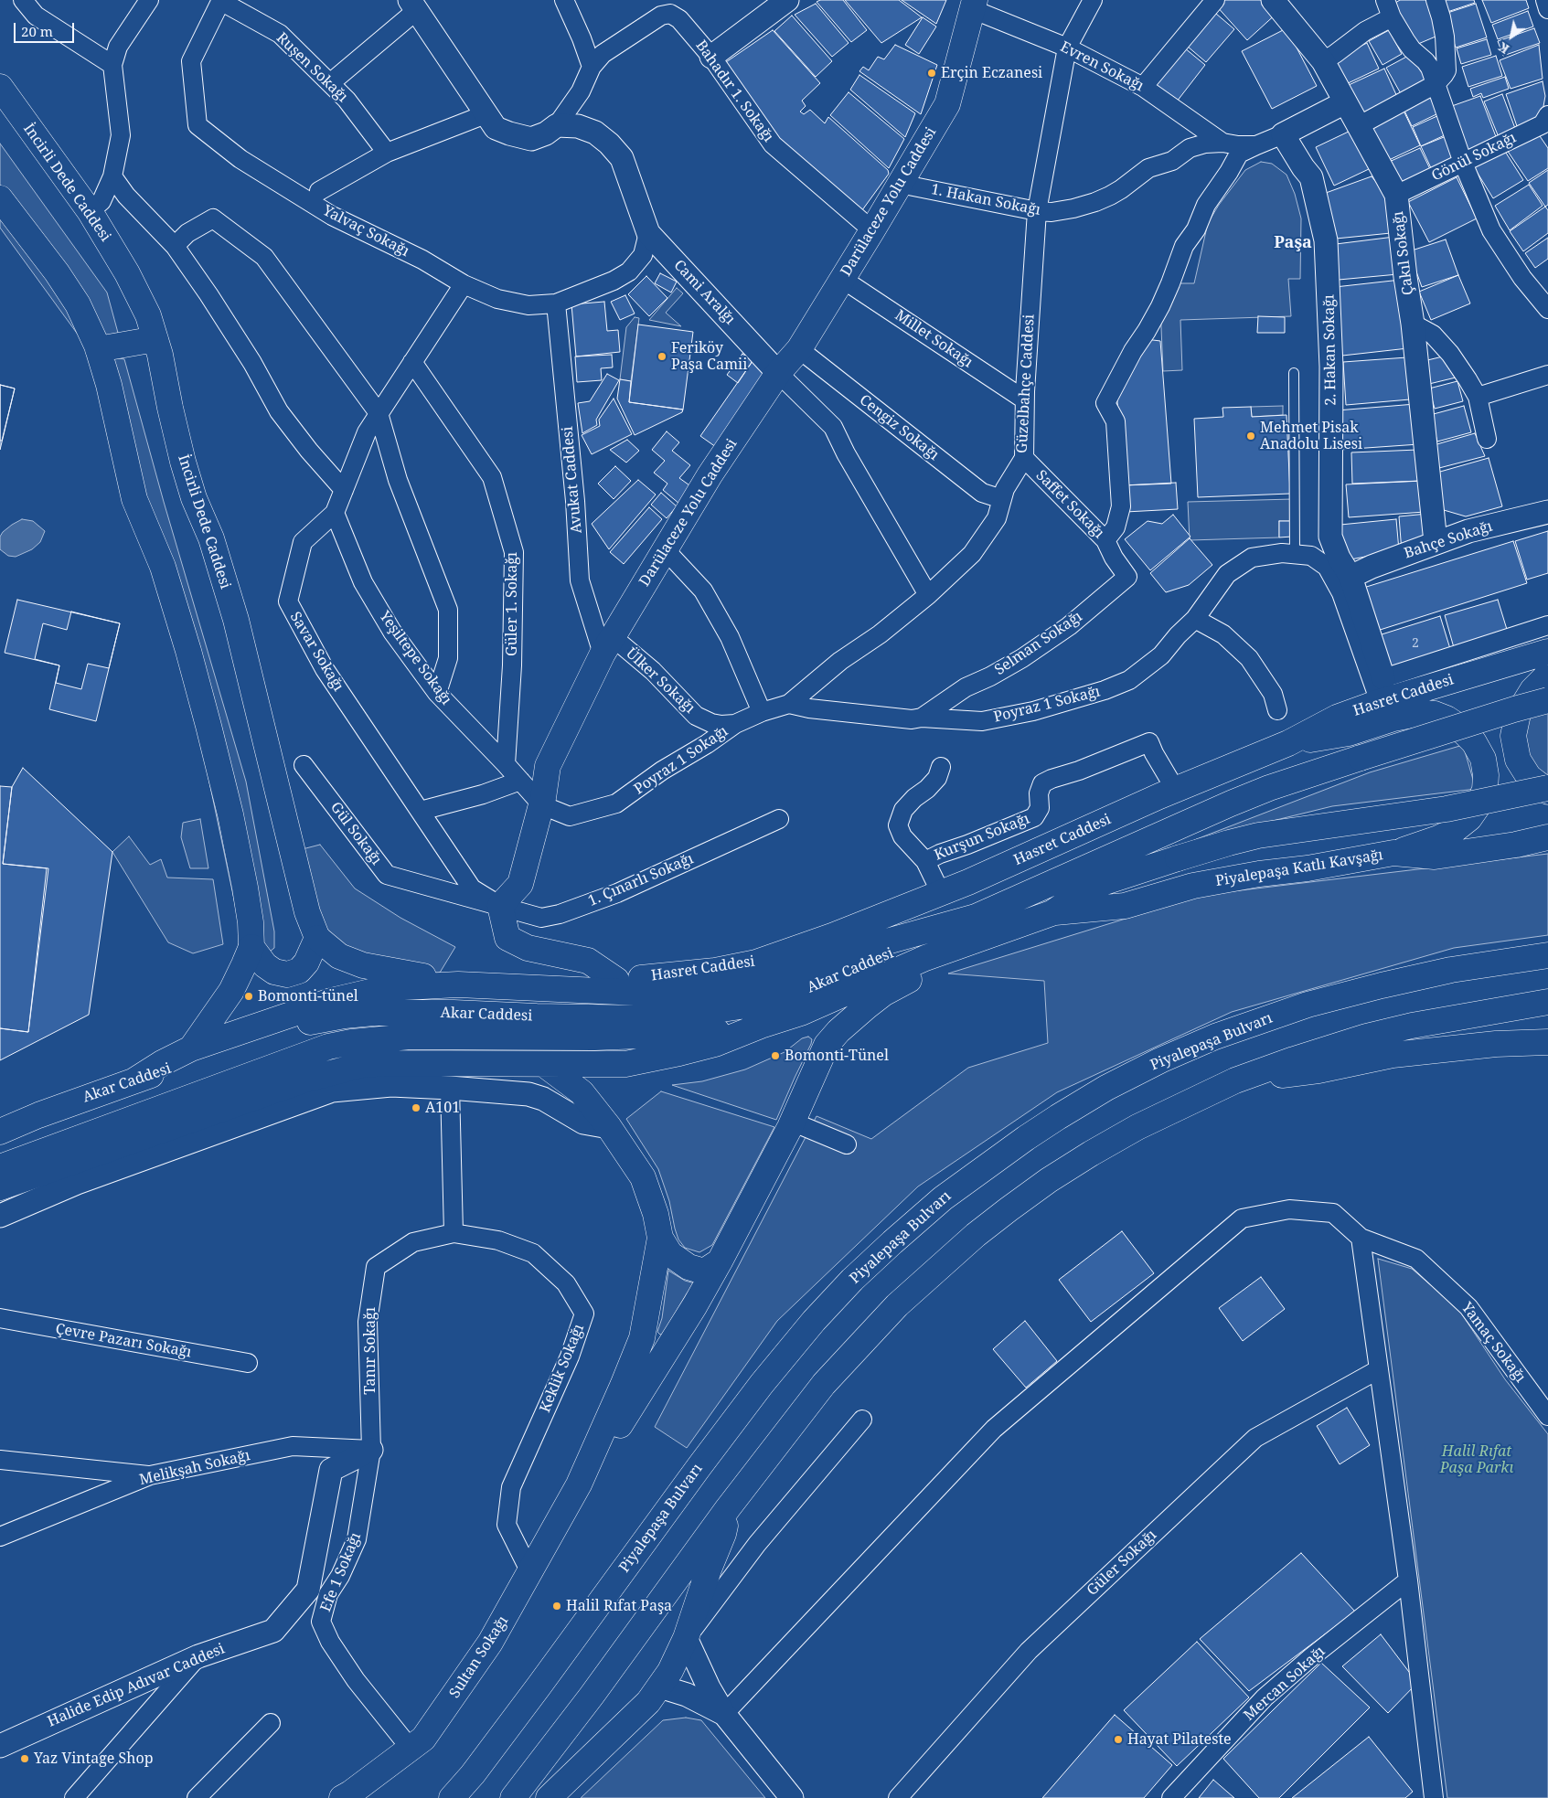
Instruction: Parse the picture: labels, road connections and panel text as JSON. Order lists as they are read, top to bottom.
{
  "streets": {
    "main road": [
      "İncirli Dede Caddesi",
      "Darülaceze Yolu Caddesi",
      "Hasret Caddesi",
      "Piyalepaşa Katlı Kavşağı",
      "Akar Caddesi",
      "Piyalepaşa Bulvarı",
      "Sultan Sokağı"
    ],
    "street": [
      "Evren Sokağı",
      "Ruşen Sokağı",
      "Bahadır 1. Sokağı",
      "Gönül Sokağı",
      "1. Hakan Sokağı",
      "Yalvaç Sokağı",
      "Çakıl Sokağı",
      "Cami Aralğı",
      "Millet Sokağı",
      "2. Hakan Sokağı",
      "Güzelbahçe Caddesi",
      "Cengiz Sokağı",
      "Avukat Caddesi",
      "Saffet Sokağı",
      "Bahçe Sokağı",
      "Güler 1. Sokağı",
      "Selman Sokağı",
      "Savar Sokağı",
      "Yeşiltepe Sokağı",
      "Ülker Sokağı",
      "Poyraz 1 Sokağı",
      "Gül Sokağı",
      "Kurşun Sokağı",
      "1. Çınarlı Sokağı",
      "Çevre Pazarı Sokağı",
      "Yamaç Sokağı",
      "Tanır Sokağı",
      "Keklik Sokağı",
      "Melikşah Sokağı",
      "Güler Sokağı",
      "Efe 1 Sokağı",
      "Mercan Sokağı",
      "Halide Edip Adıvar Caddesi"
    ]
  },
  "crossings": [
    ["Evren Sokağı", "1. Hakan Sokağı"],
    ["Evren Sokağı", "Darülaceze Yolu Caddesi"],
    ["Evren Sokağı", "Güzelbahçe Caddesi"],
    ["Ruşen Sokağı", "Yalvaç Sokağı"],
    ["Bahadır 1. Sokağı", "Darülaceze Yolu Caddesi"],
    ["Gönül Sokağı", "Çakıl Sokağı"],
    ["1. Hakan Sokağı", "Darülaceze Yolu Caddesi"],
    ["1. Hakan Sokağı", "Çakıl Sokağı"],
    ["1. Hakan Sokağı", "2. Hakan Sokağı"],
    ["1. Hakan Sokağı", "Güzelbahçe Caddesi"],
    ["Darülaceze Yolu Caddesi", "Cami Aralğı"],
    ["Darülaceze Yolu Caddesi", "Millet Sokağı"],
    ["Darülaceze Yolu Caddesi", "Cengiz Sokağı"],
    ["Darülaceze Yolu Caddesi", "Avukat Caddesi"],
    ["Darülaceze Yolu Caddesi", "Savar Sokağı"],
    ["Darülaceze Yolu Caddesi", "Yeşiltepe Sokağı"],
    ["Darülaceze Yolu Caddesi", "Ülker Sokağı"],
    ["Darülaceze Yolu Caddesi", "Poyraz 1 Sokağı"],
    ["Darülaceze Yolu Caddesi", "Gül Sokağı"],
    ["Darülaceze Yolu Caddesi", "1. Çınarlı Sokağı"],
    ["Yalvaç Sokağı", "Cami Aralğı"],
    ["Yalvaç Sokağı", "Avukat Caddesi"],
    ["Yalvaç Sokağı", "Savar Sokağı"],
    ["Çakıl Sokağı", "Bahçe Sokağı"],
    ["Millet Sokağı", "Güzelbahçe Caddesi"],
    ["2. Hakan Sokağı", "Bahçe Sokağı"],
    ["2. Hakan Sokağı", "Hasret Caddesi"],
    ["2. Hakan Sokağı", "Poyraz 1 Sokağı"],
    ["Güzelbahçe Caddesi", "Cengiz Sokağı"],
    ["Güzelbahçe Caddesi", "Saffet Sokağı"],
    ["Güzelbahçe Caddesi", "Poyraz 1 Sokağı"],
    ["Avukat Caddesi", "Ülker Sokağı"],
    ["Saffet Sokağı", "Selman Sokağı"],
    ["Güler 1. Sokağı", "Savar Sokağı"],
    ["Güler 1. Sokağı", "Yeşiltepe Sokağı"],
    ["Selman Sokağı", "Poyraz 1 Sokağı"],
    ["Savar Sokağı", "Yeşiltepe Sokağı"],
    ["Savar Sokağı", "Gül Sokağı"],
    ["Savar Sokağı", "1. Çınarlı Sokağı"],
    ["Yeşiltepe Sokağı", "Poyraz 1 Sokağı"],
    ["Ülker Sokağı", "Poyraz 1 Sokağı"],
    ["Hasret Caddesi", "Poyraz 1 Sokağı"],
    ["Hasret Caddesi", "Kurşun Sokağı"],
    ["Gül Sokağı", "1. Çınarlı Sokağı"],
    ["Tanır Sokağı", "Keklik Sokağı"],
    ["Tanır Sokağı", "Melikşah Sokağı"],
    ["Tanır Sokağı", "Efe 1 Sokağı"],
    ["Tanır Sokağı", "Halide Edip Adıvar Caddesi"],
    ["Keklik Sokağı", "Sultan Sokağı"],
    ["Melikşah Sokağı", "Efe 1 Sokağı"],
    ["Melikşah Sokağı", "Halide Edip Adıvar Caddesi"],
    ["Efe 1 Sokağı", "Sultan Sokağı"],
    ["Efe 1 Sokağı", "Halide Edip Adıvar Caddesi"]
  ],
  "districts": ["Paşa"],
  "parks": ["Halil Rıfat Paşa Parkı"],
  "places": [
    "Erçin Eczanesi",
    "Feriköy Paşa Camii",
    "Mehmet Pisak Anadolu Lisesi",
    "Bomonti-tünel",
    "Bomonti-Tünel",
    "A101",
    "Halil Rıfat Paşa",
    "Hayat Pilateste",
    "Yaz Vintage Shop"
  ],
  "house_numbers": ["2"],
  "scale_bar": "20 m",
  "north": "bottom left"
}
